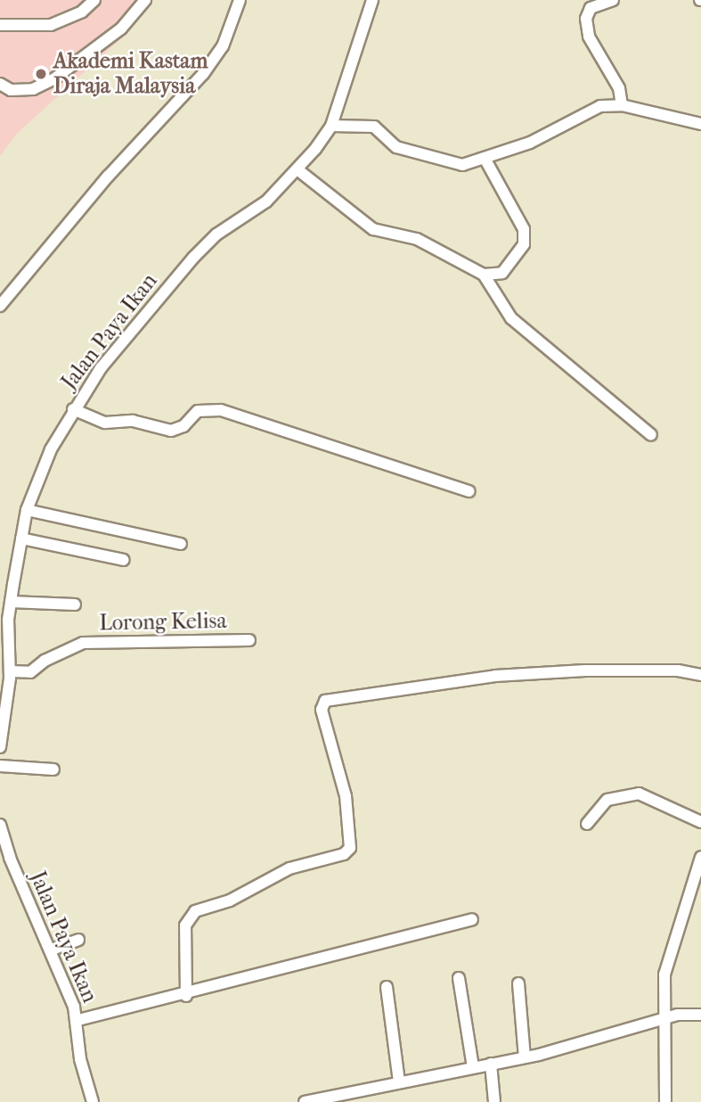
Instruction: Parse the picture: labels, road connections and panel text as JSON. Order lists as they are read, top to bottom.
{
  "streets": {
    "street": ["Jalan Paya Ikan", "Lorong Kelisa"]
  },
  "crossings": [
    ["Jalan Paya Ikan", "Lorong Kelisa"]
  ],
  "places": ["Akademi Kastam Diraja Malaysia"]
}
